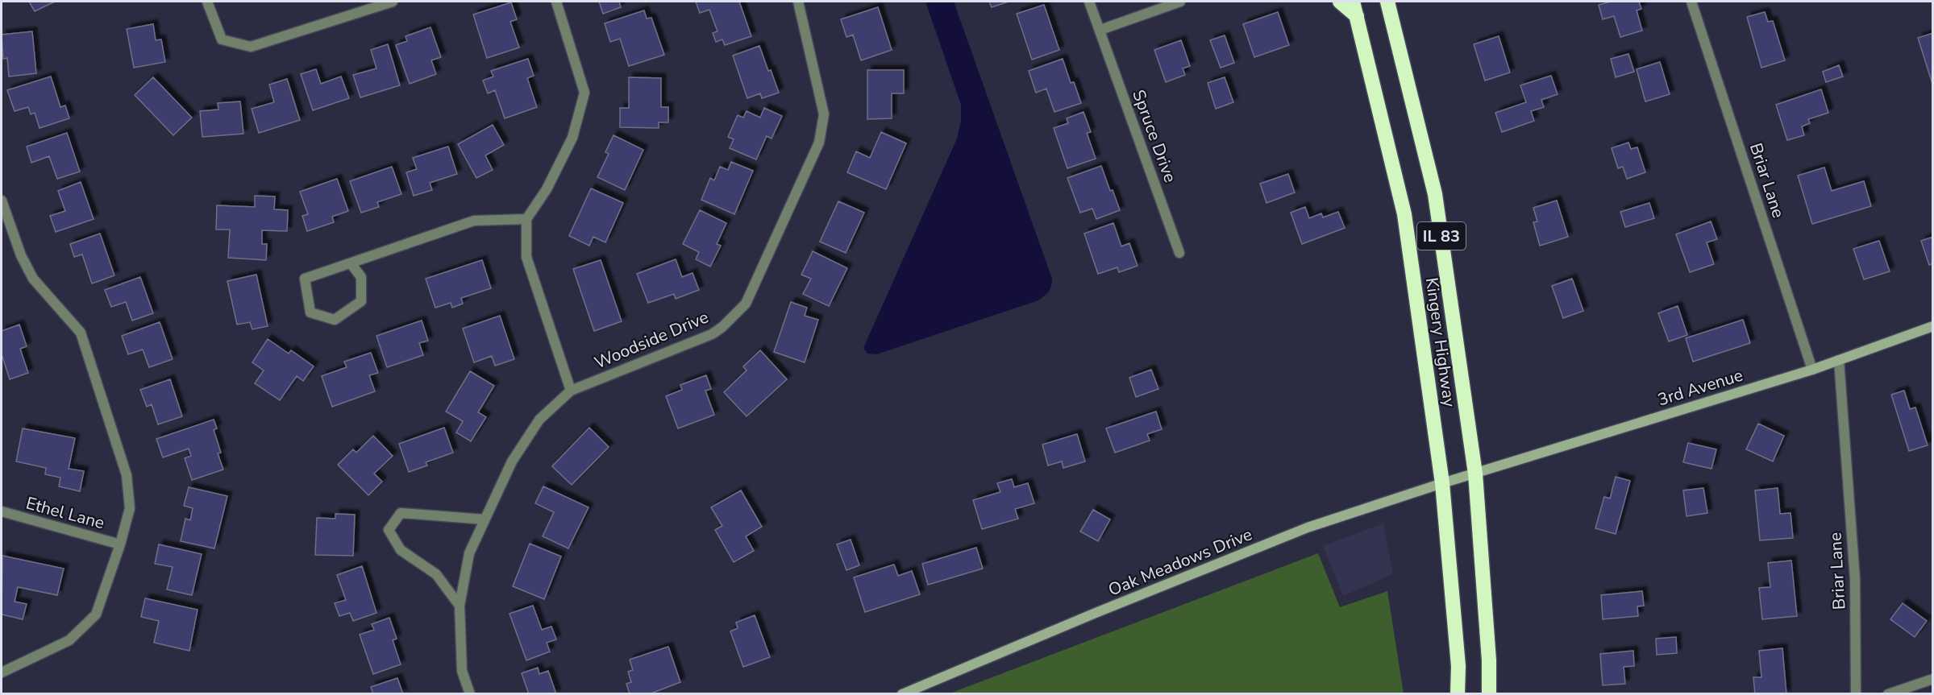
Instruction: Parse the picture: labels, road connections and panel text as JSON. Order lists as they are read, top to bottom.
{
  "streets": {
    "highway": ["IL 83", "Kingery Highway"],
    "street": [
      "Spruce Drive",
      "Briar Lane",
      "Woodside Drive",
      "3rd Avenue",
      "Ethel Lane",
      "Oak Meadows Drive"
    ]
  },
  "crossings": [
    ["Briar Lane", "3rd Avenue"],
    ["Kingery Highway", "3rd Avenue"],
    ["Kingery Highway", "Oak Meadows Drive"],
    ["3rd Avenue", "Oak Meadows Drive"]
  ]
}
